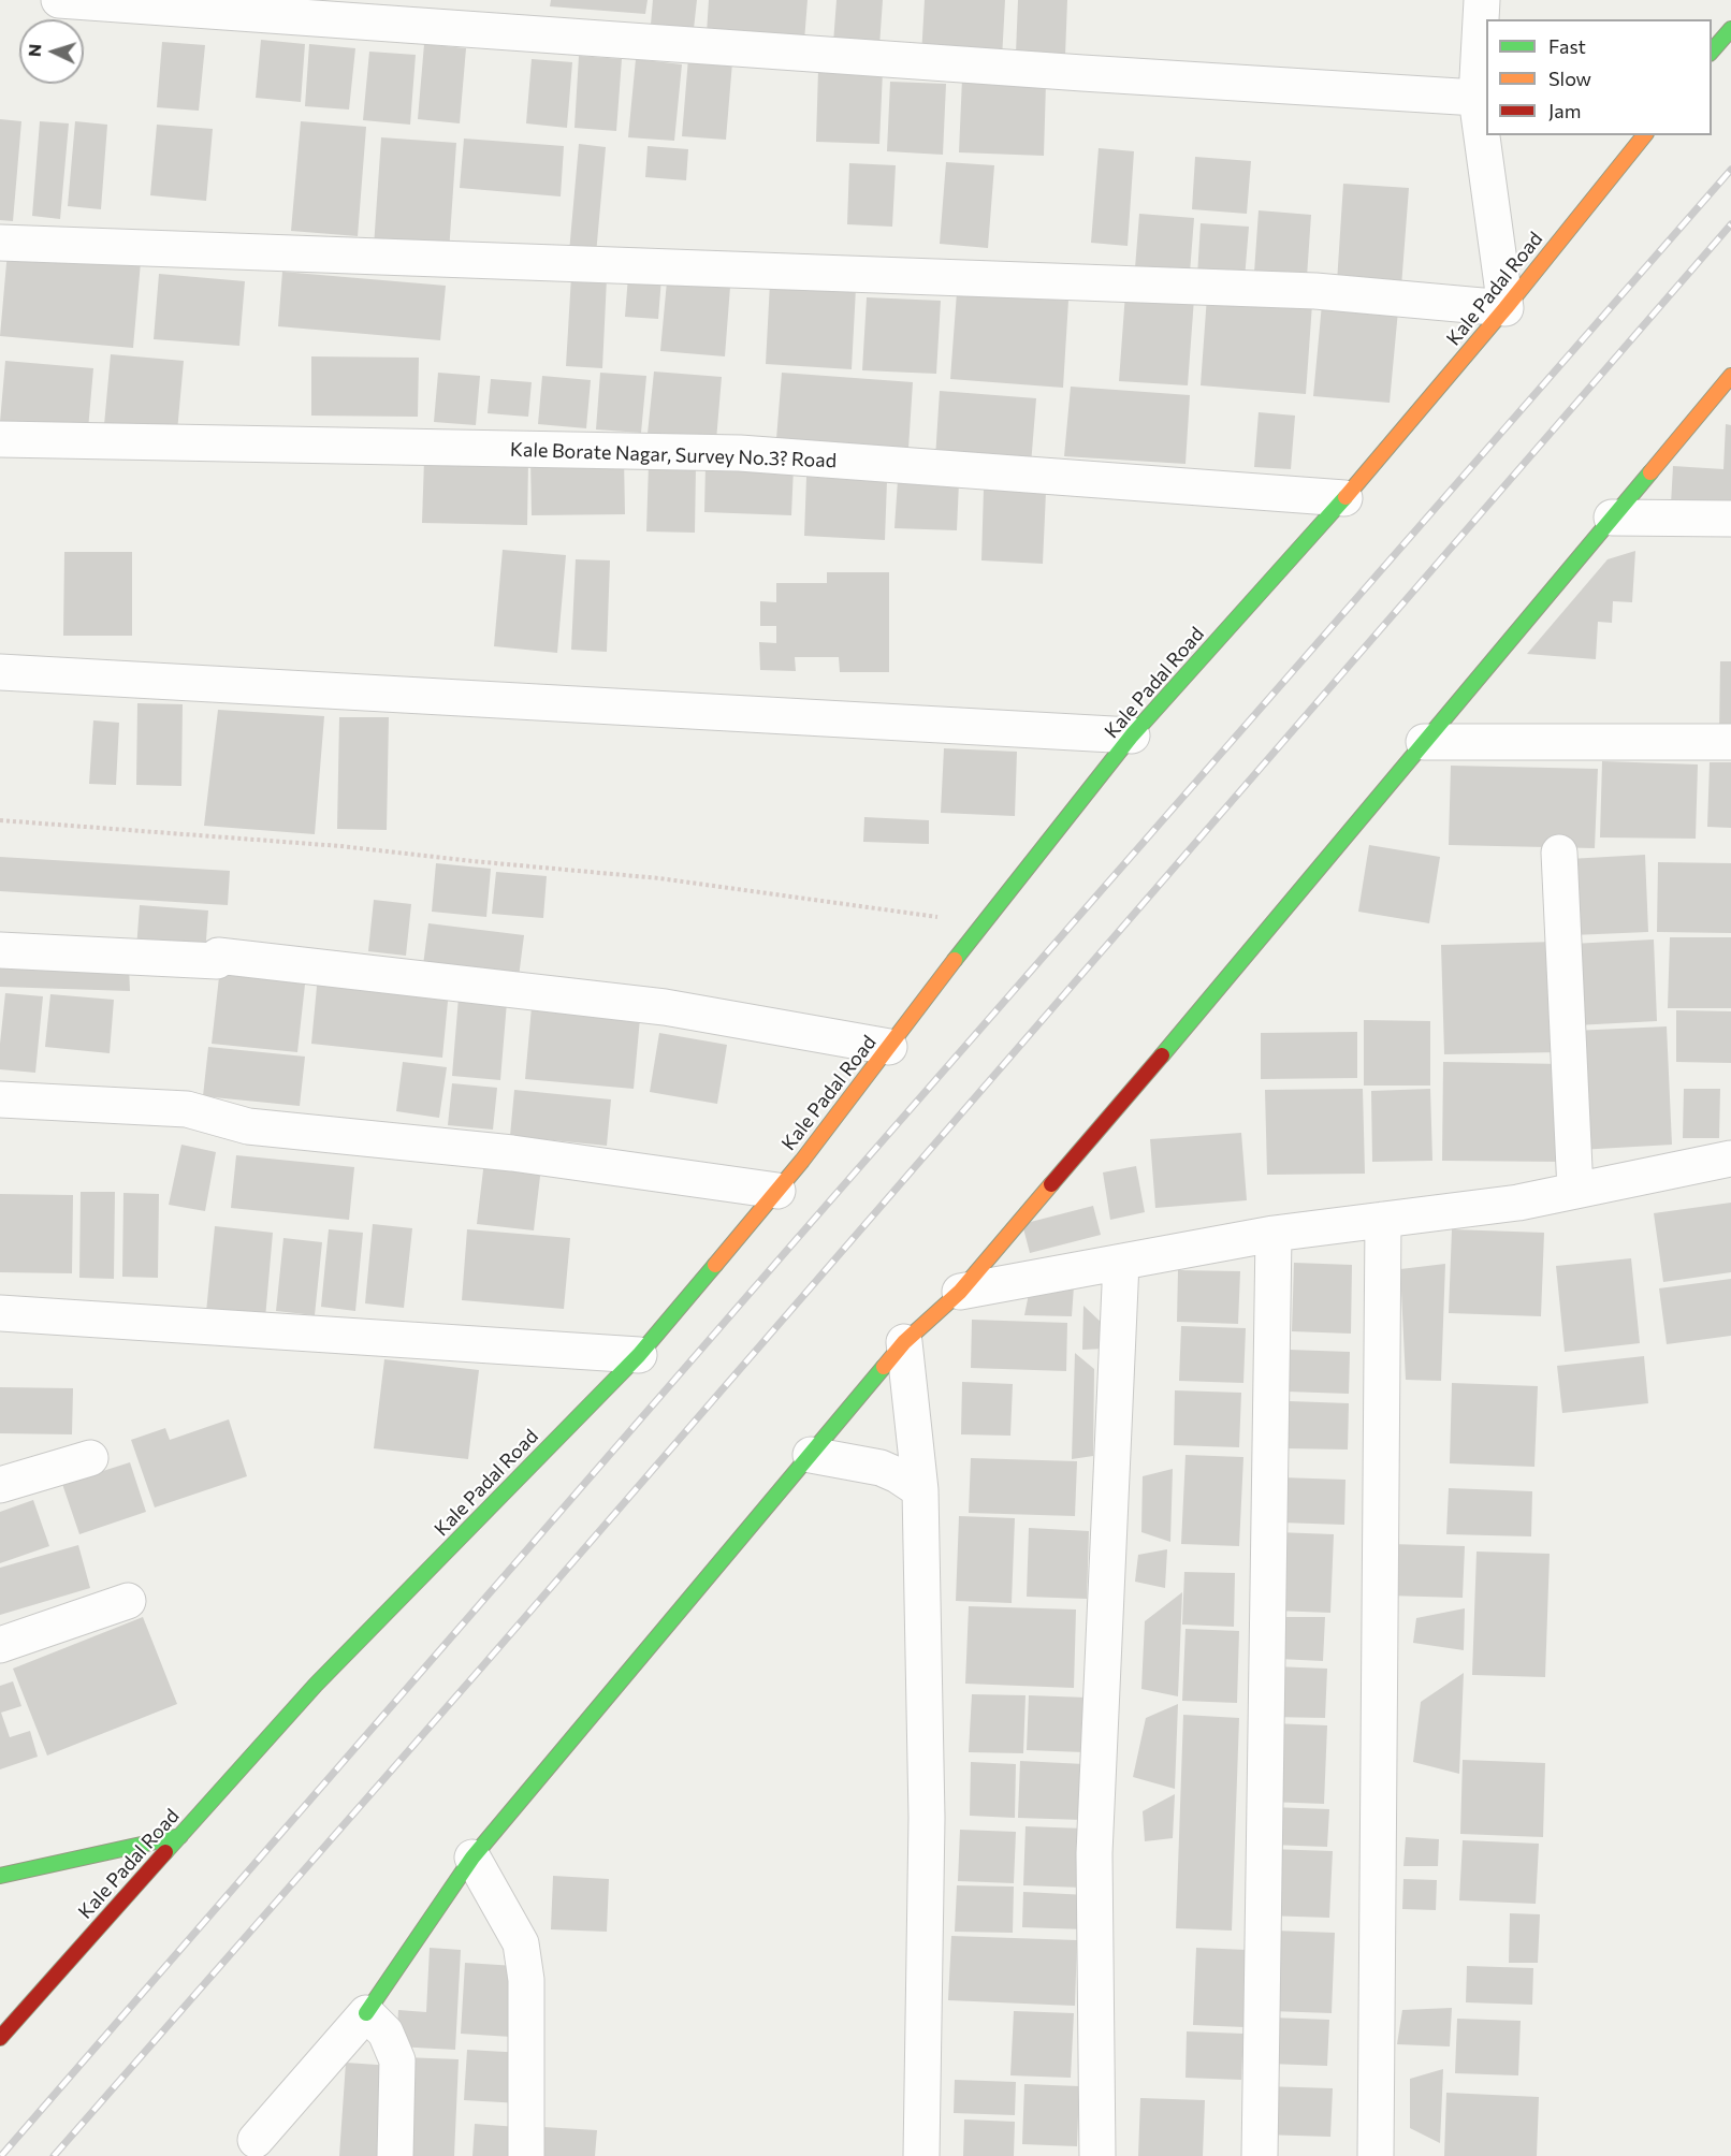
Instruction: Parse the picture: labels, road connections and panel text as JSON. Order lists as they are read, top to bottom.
{
  "streets": {
    "street": ["Kale Padal Road", "Kale Borate Nagar, Survey No.3? Road"]
  },
  "crossings": [
    ["Kale Padal Road", "Kale Borate Nagar, Survey No.3? Road"]
  ],
  "legend": ["Fast", "Slow", "Jam"],
  "north": "left"
}
